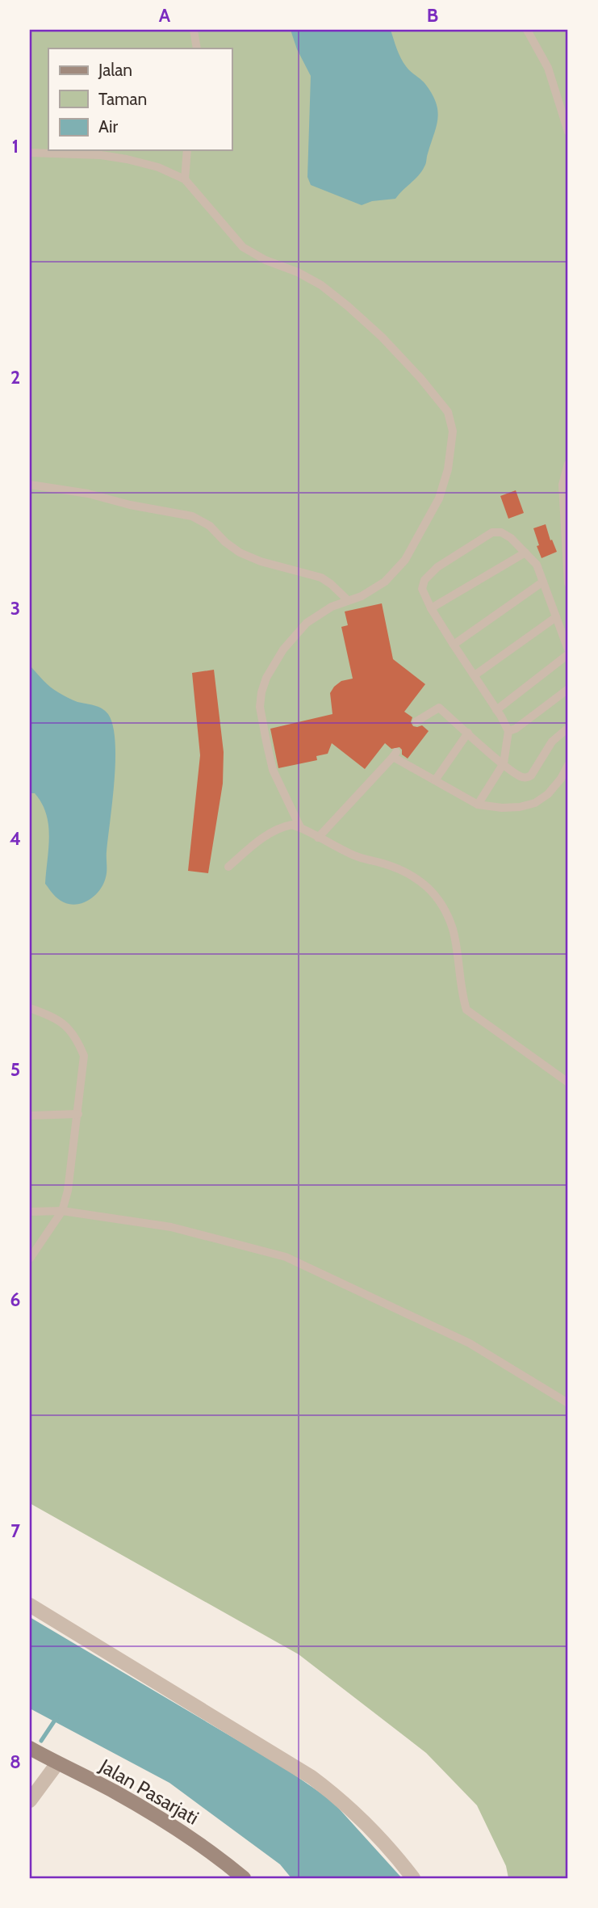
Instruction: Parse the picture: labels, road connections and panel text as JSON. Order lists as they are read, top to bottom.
{
  "streets": {
    "main road": ["Jalan Pasarjati"]
  },
  "legend": ["Jalan", "Taman", "Air"],
  "grid": {
    "columns": ["A", "B"],
    "rows": [
      "1",
      "2",
      "3",
      "4",
      "5",
      "6",
      "7",
      "8"
    ]
  }
}
